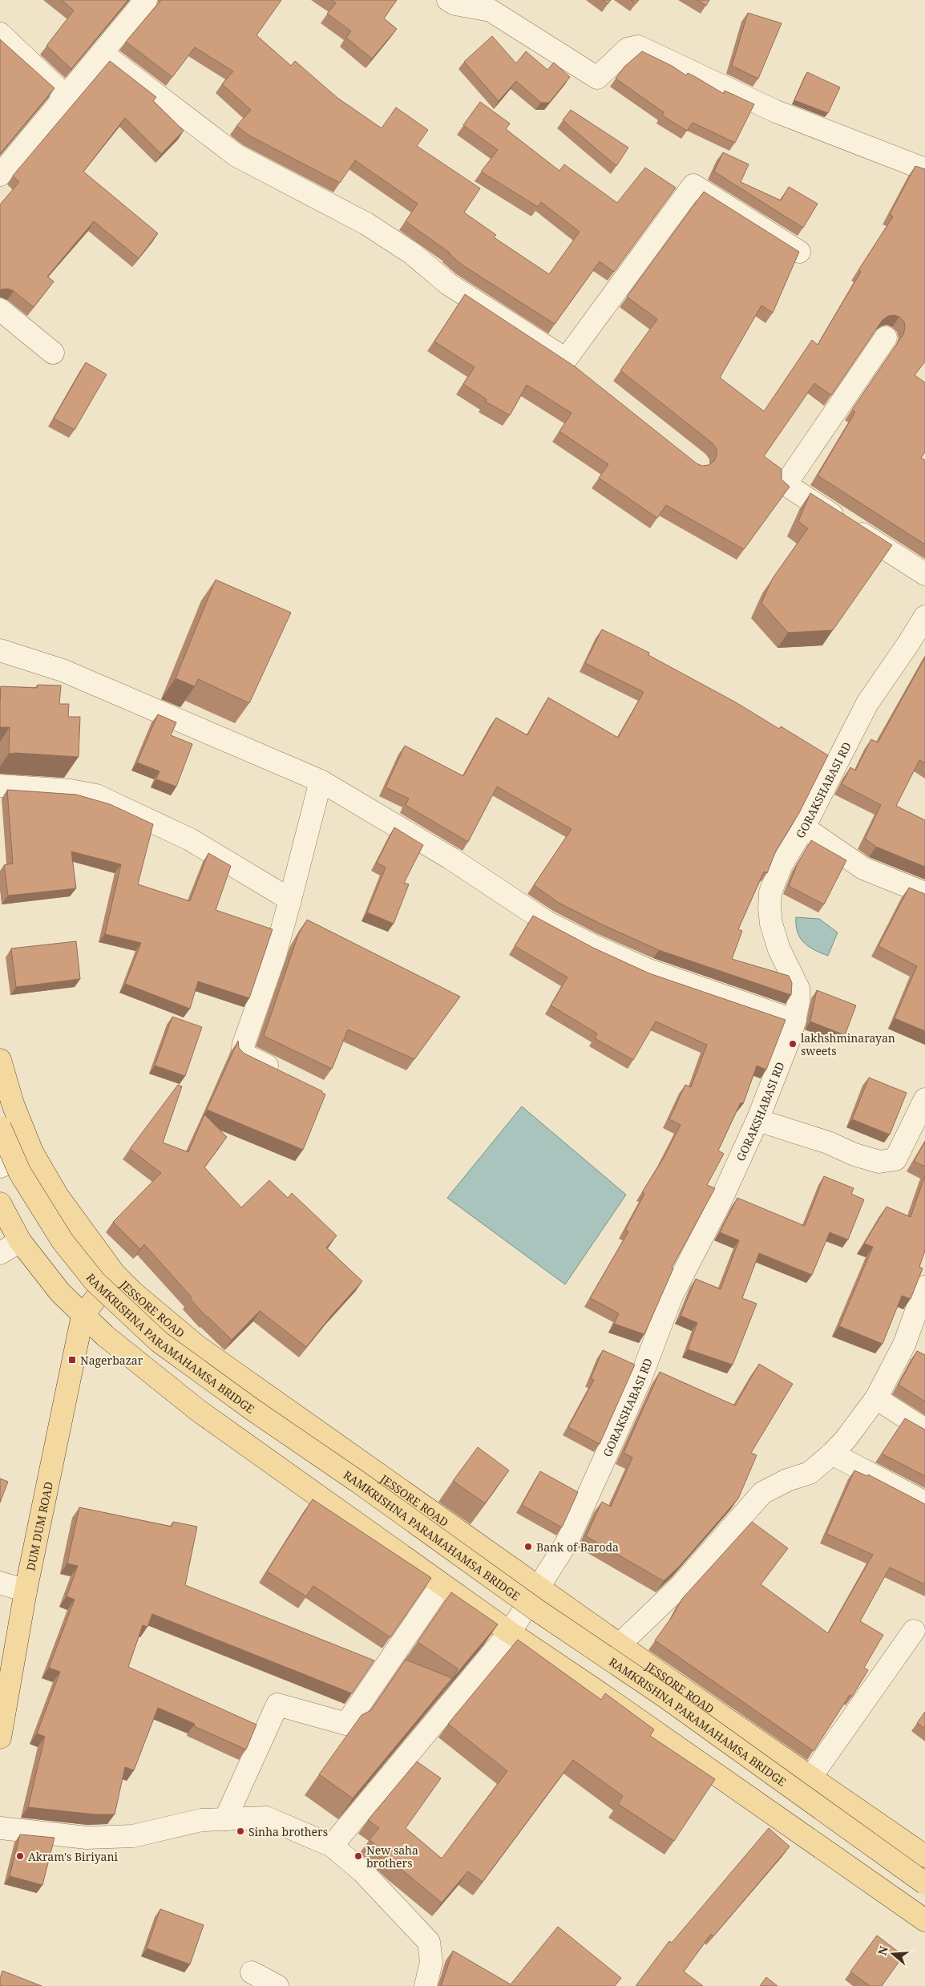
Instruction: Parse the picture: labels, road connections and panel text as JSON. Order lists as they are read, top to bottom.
{
  "streets": {
    "main road": ["JESSORE ROAD", "RAMKRISHNA PARAMAHAMSA BRIDGE", "DUM DUM ROAD"],
    "street": ["GORAKSHABASI RD"]
  },
  "crossings": [
    ["GORAKSHABASI RD", "JESSORE ROAD"]
  ],
  "places": {
    "other": [
      "lakhshminarayan sweets",
      "Bank of Baroda",
      "Sinha brothers",
      "Akram's Biriyani",
      "New saha brothers"
    ],
    "transit": ["Nagerbazar"]
  },
  "north": "left"
}
